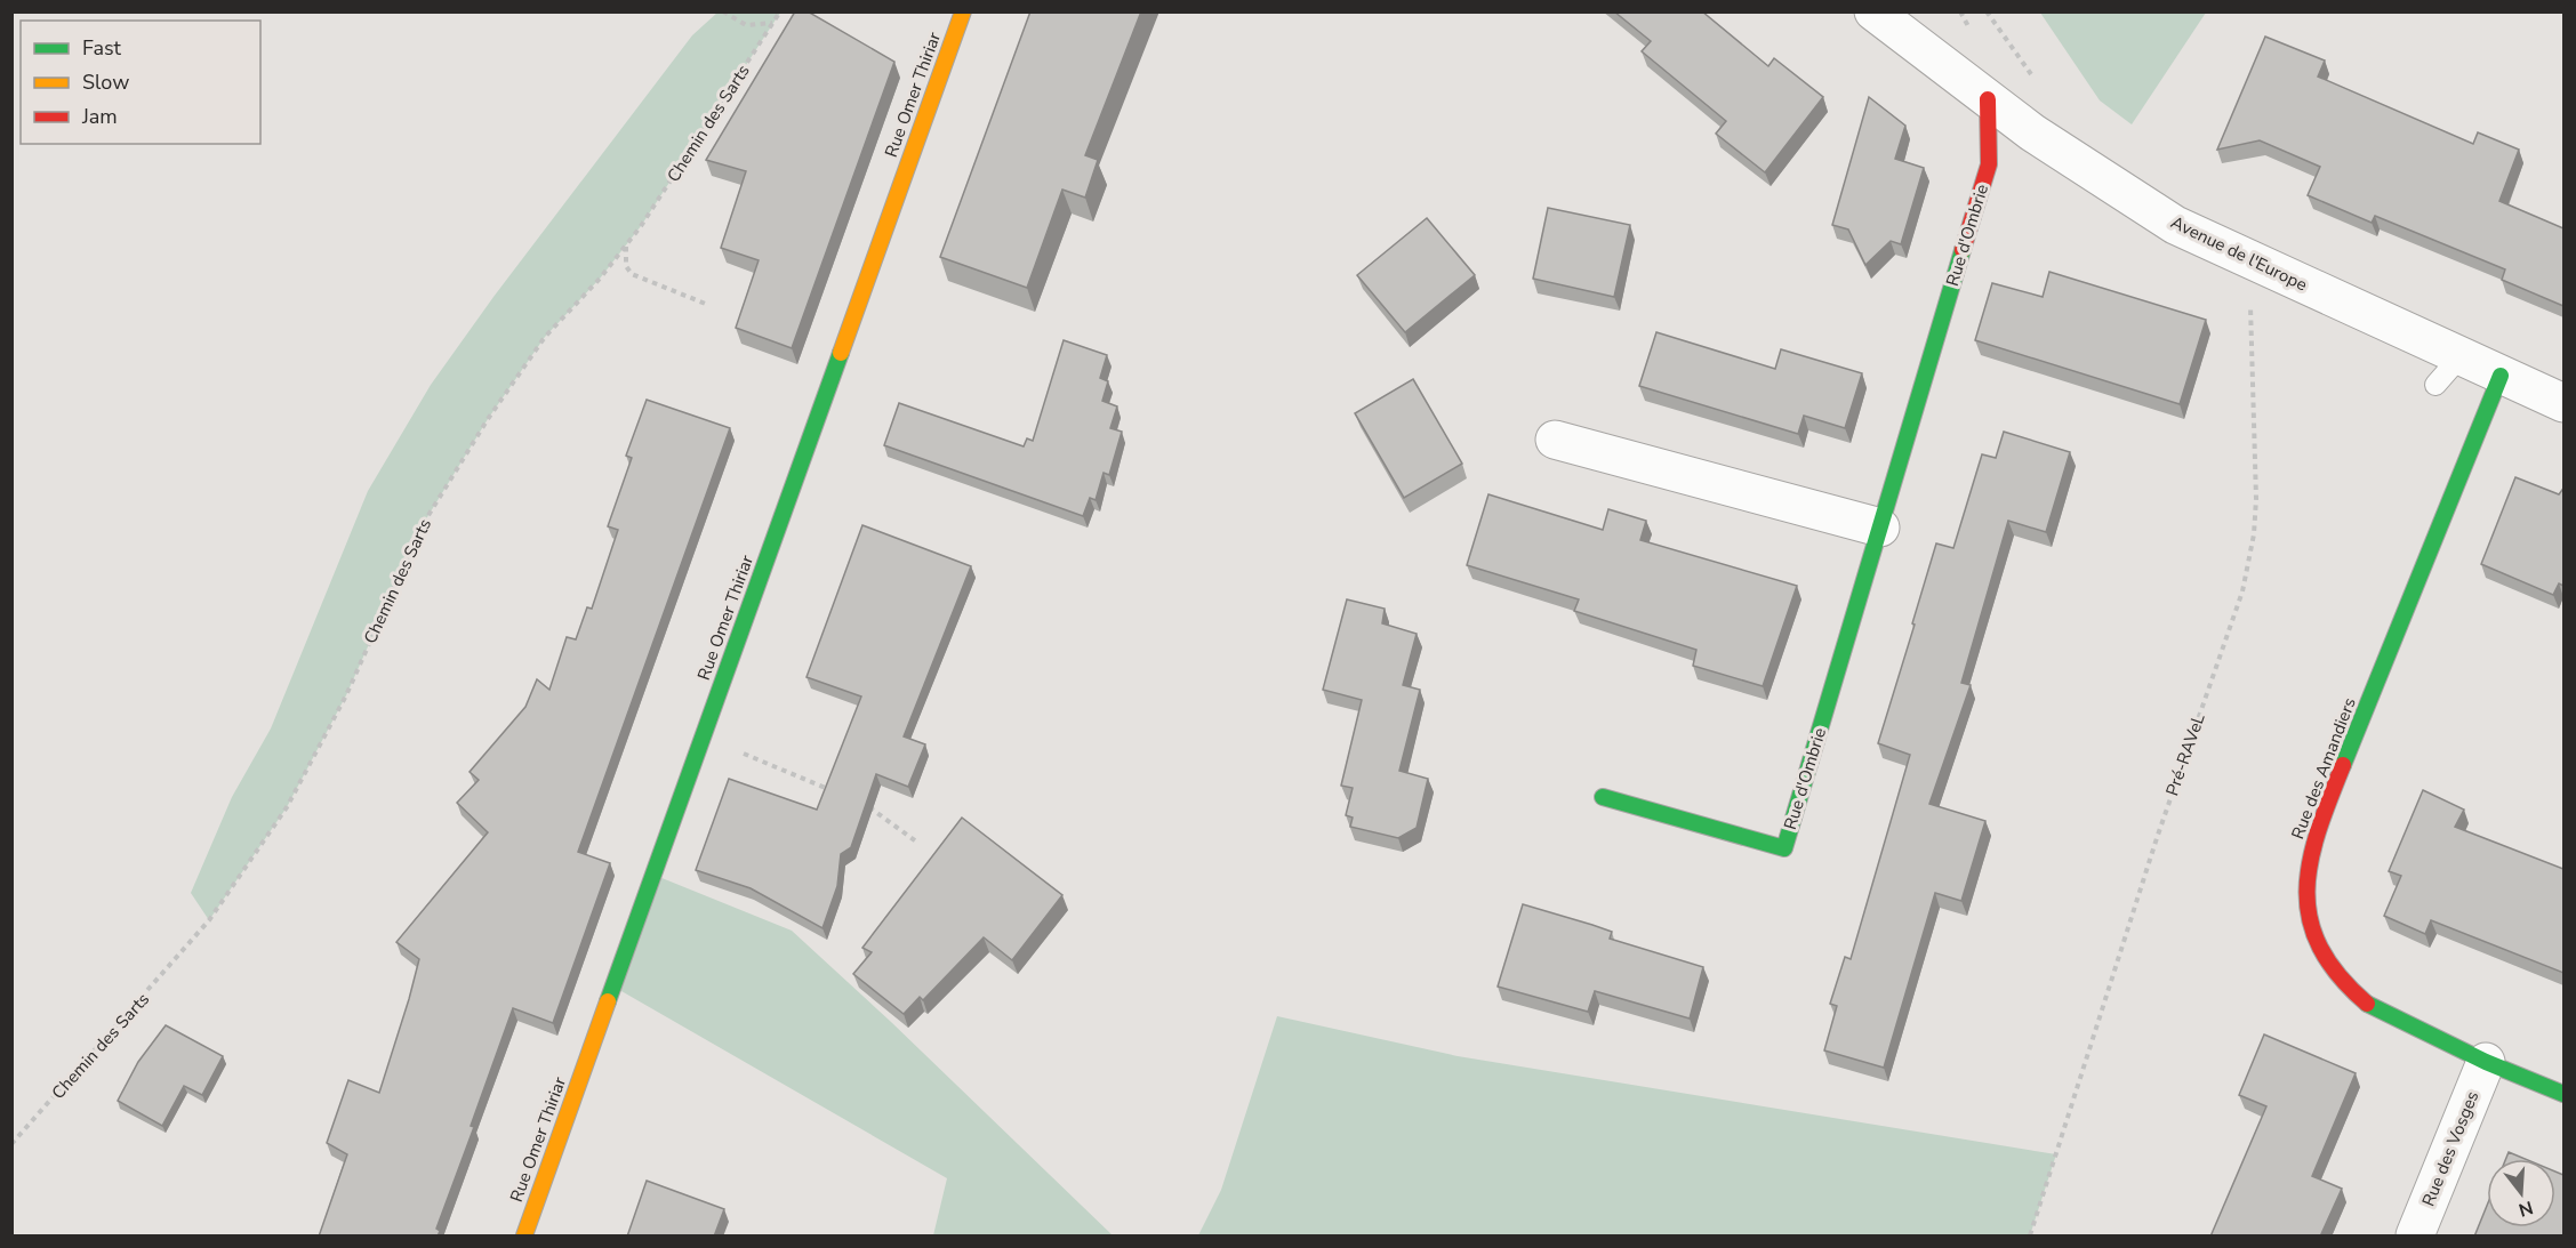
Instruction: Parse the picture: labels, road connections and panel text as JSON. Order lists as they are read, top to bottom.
{
  "streets": {
    "street": [
      "Rue Omer Thiriar",
      "Rue d'Ombrie",
      "Avenue de l'Europe",
      "Rue des Amandiers",
      "Rue des Vosges"
    ],
    "path": ["Chemin des Sarts", "Pré-RAVeL"]
  },
  "crossings": [
    ["Rue d'Ombrie", "Avenue de l'Europe"],
    ["Avenue de l'Europe", "Pré-RAVeL"],
    ["Avenue de l'Europe", "Rue des Amandiers"],
    ["Rue des Amandiers", "Rue des Vosges"]
  ],
  "legend": ["Fast", "Slow", "Jam"],
  "north": "bottom"
}
